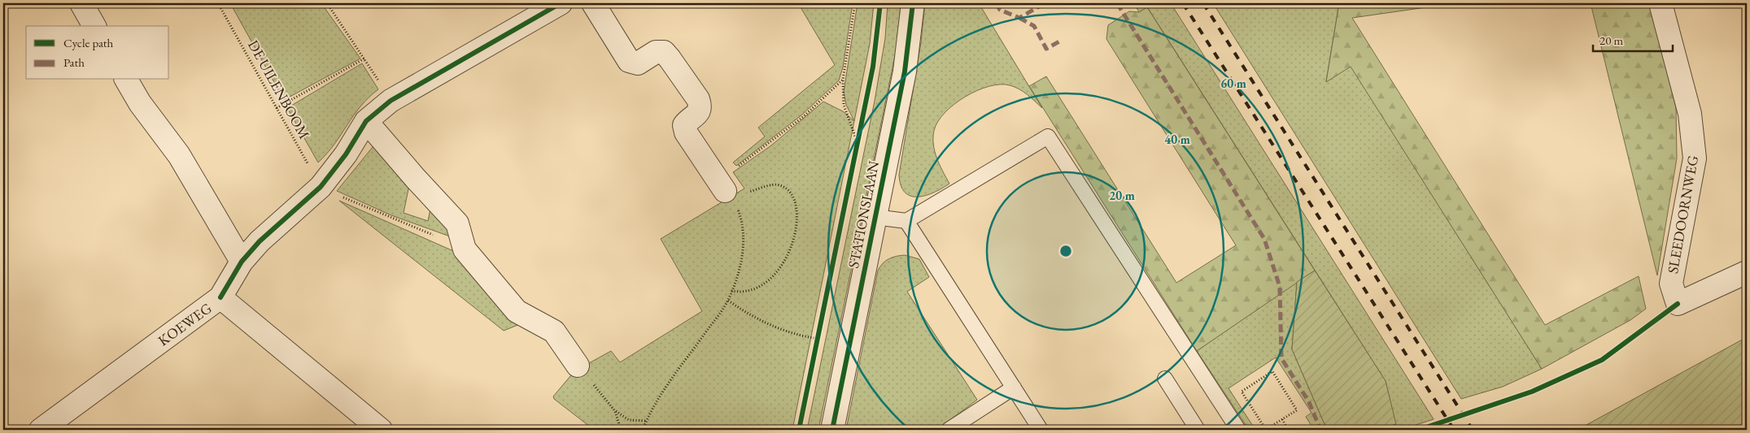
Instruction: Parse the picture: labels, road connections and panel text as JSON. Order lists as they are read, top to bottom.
{
  "streets": {
    "street": ["STATIONSLAAN", "SLEEDOORNWEG", "KOEWEG"],
    "path": ["DE UILENBOOM"]
  },
  "legend": ["Cycle path", "Path"],
  "scale_bar": "20 m",
  "rings": ["60 m", "40 m", "20 m"]
}
